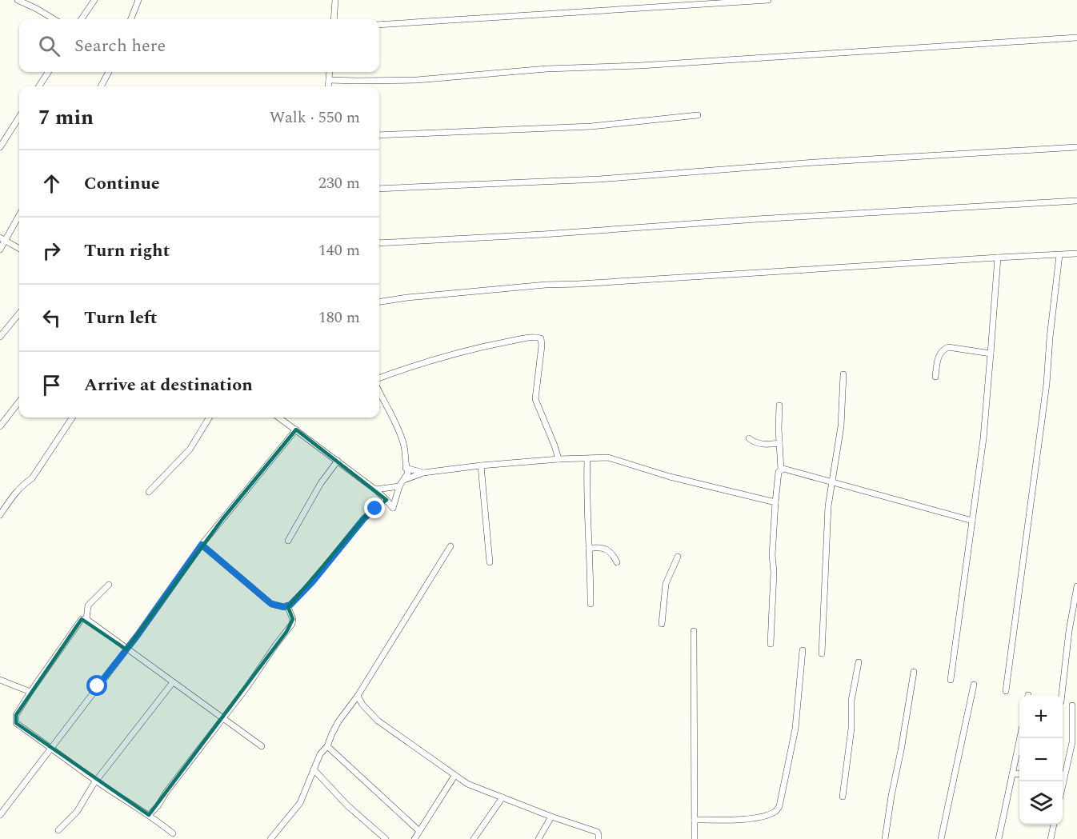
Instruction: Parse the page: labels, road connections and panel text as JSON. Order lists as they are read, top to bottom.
{
  "page": {
    "search": "Search here",
    "heading": ["7 min", "Walk · 550 m"],
    "list": [
      ["Continue", "230 m"],
      ["Turn right", "140 m"],
      ["Turn left", "180 m"],
      "Arrive at destination"
    ],
    "map_buttons": ["+", "−"]
  }
}
